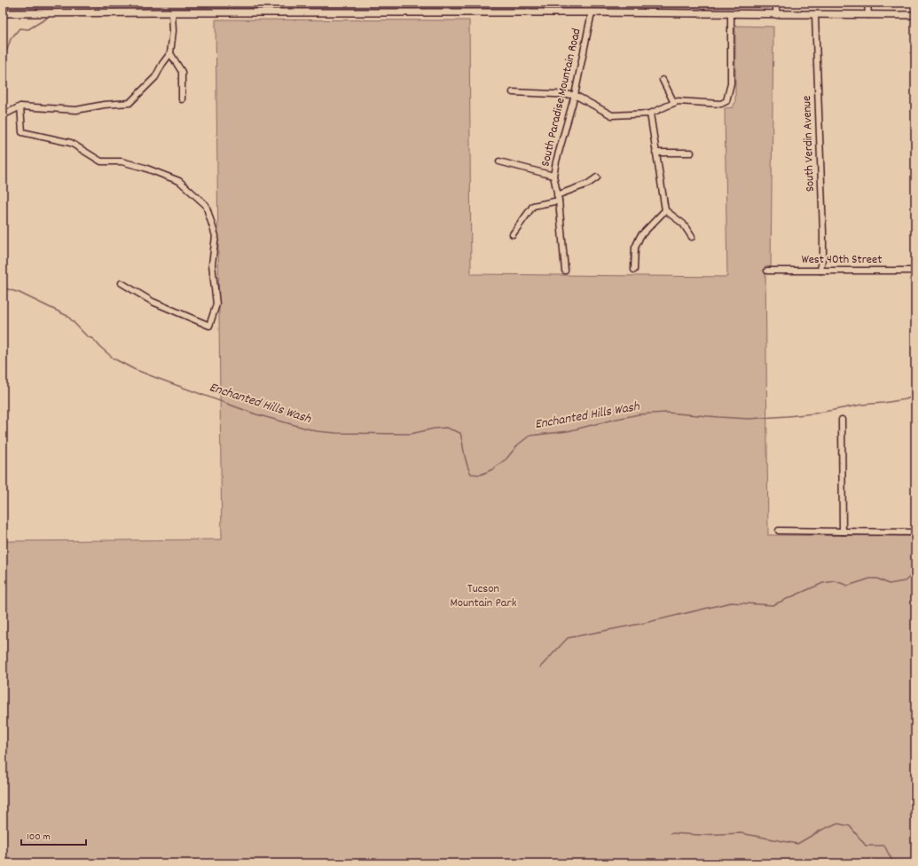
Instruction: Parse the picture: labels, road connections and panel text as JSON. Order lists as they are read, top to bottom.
{
  "streets": {
    "street": ["South Paradise Mountain Road", "South Verdin Avenue", "West 40th Street"]
  },
  "crossings": [
    ["South Verdin Avenue", "West 40th Street"]
  ],
  "water": ["Enchanted Hills Wash"],
  "parks": ["Tucson Mountain Park"],
  "scale_bar": "100 m"
}
